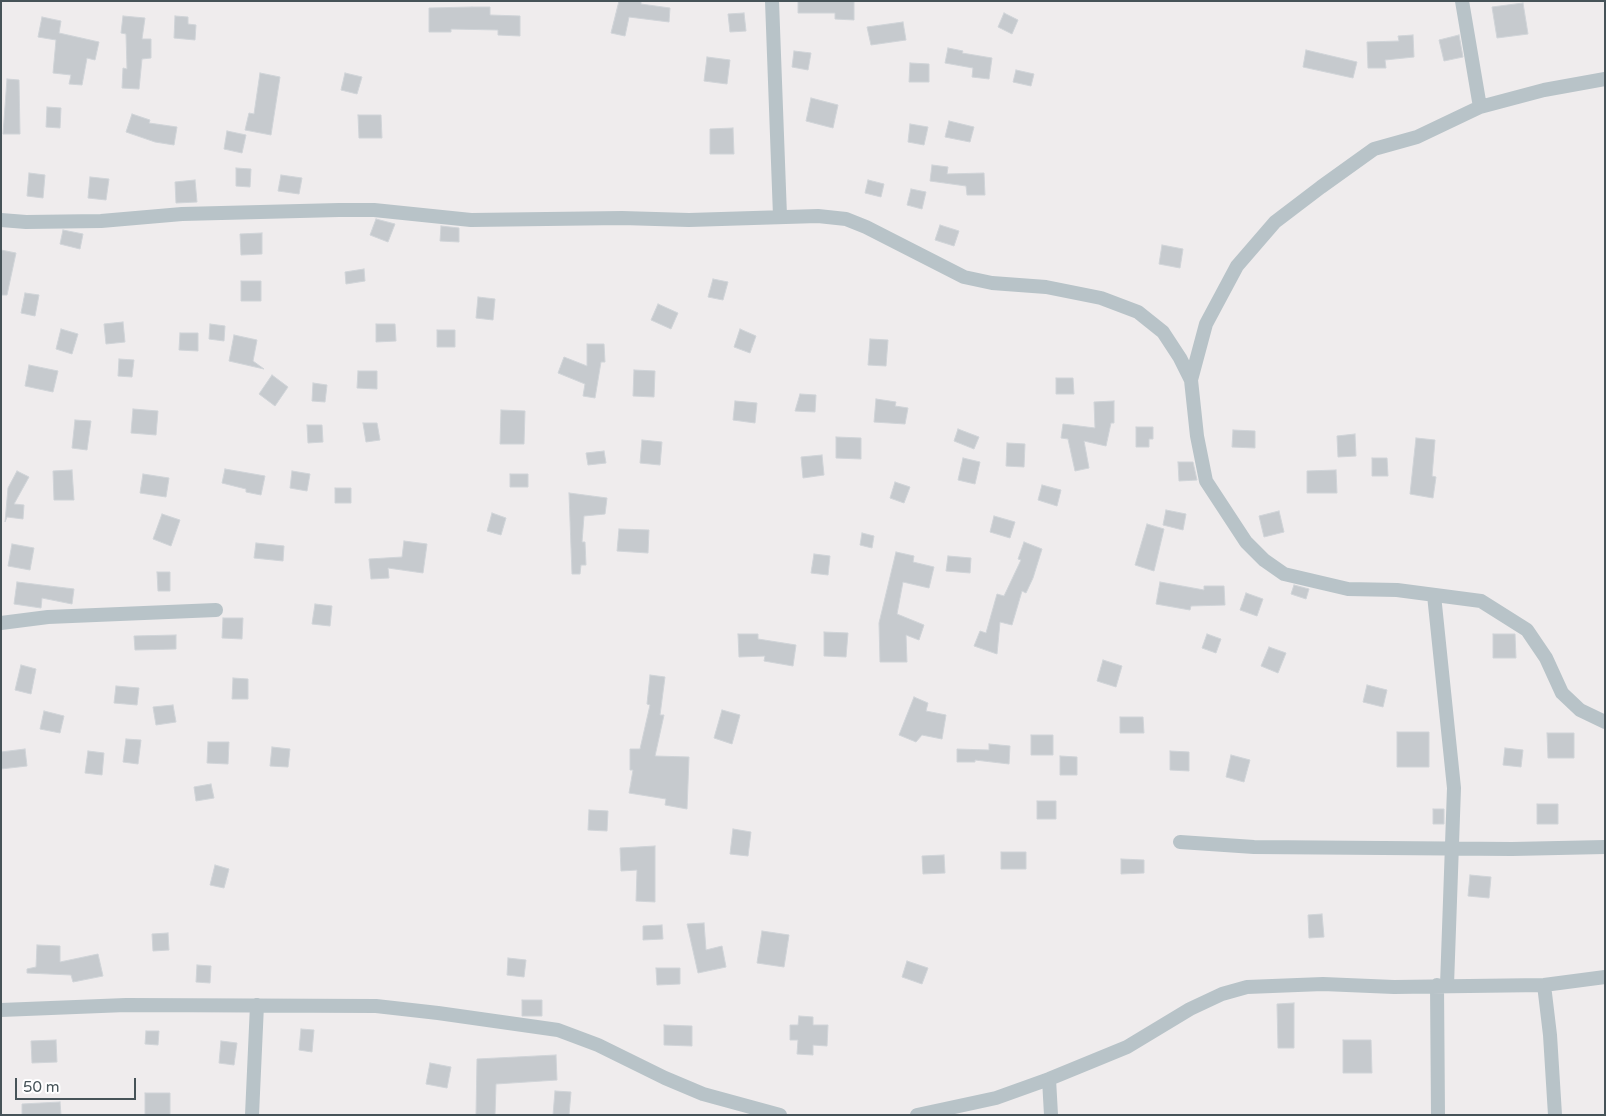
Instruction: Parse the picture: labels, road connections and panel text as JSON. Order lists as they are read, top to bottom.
{
  "scale_bar": "50 m"
}
